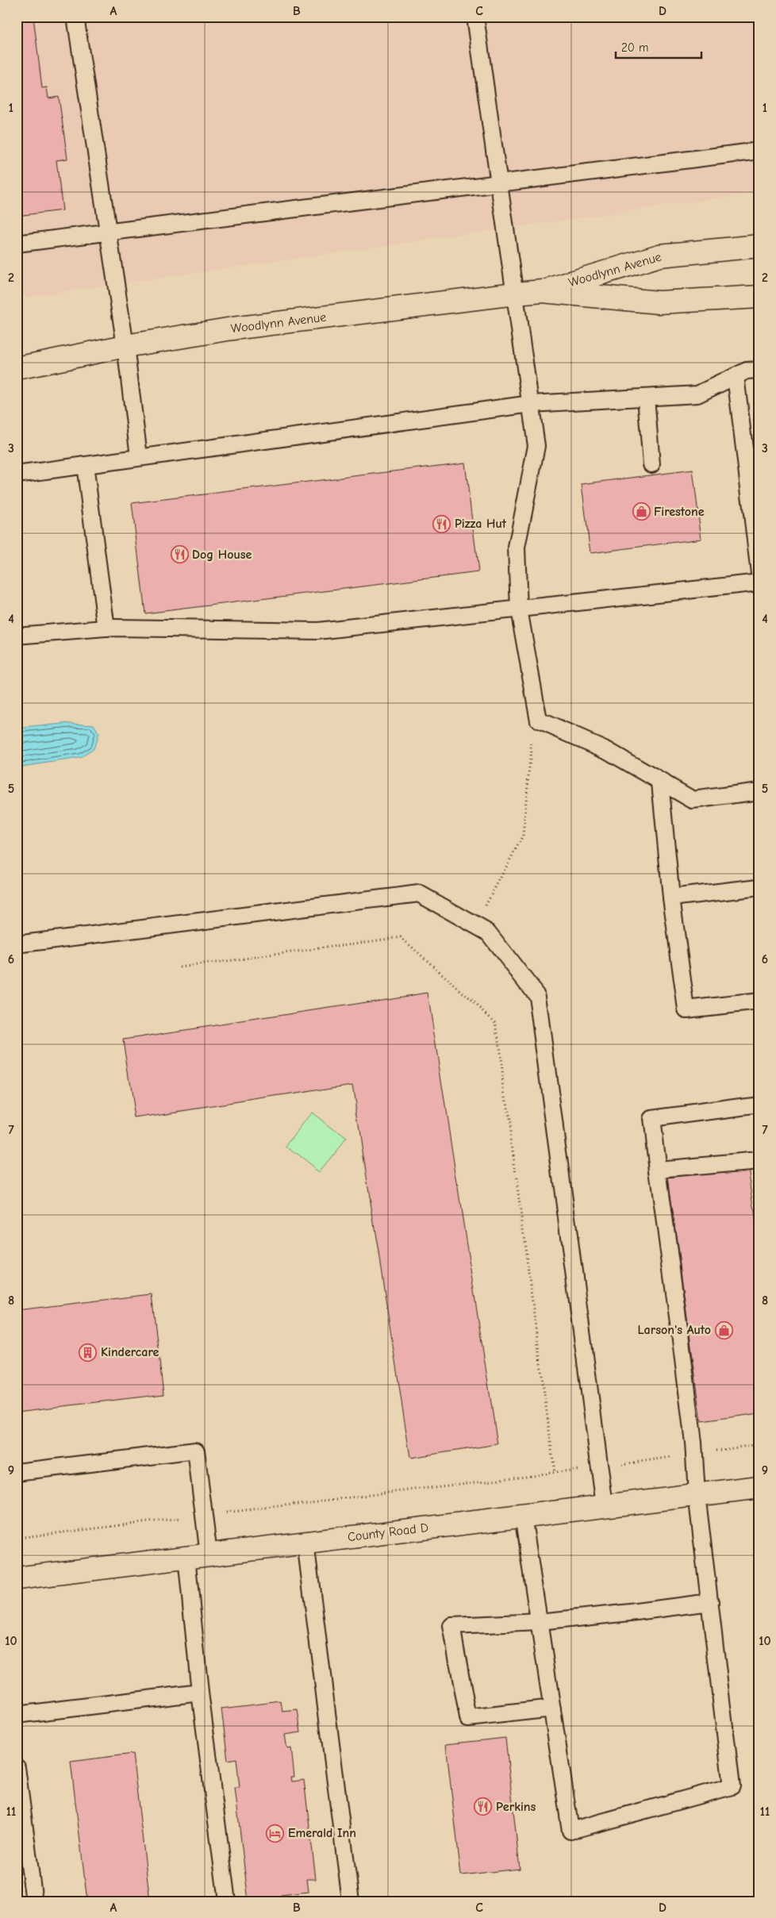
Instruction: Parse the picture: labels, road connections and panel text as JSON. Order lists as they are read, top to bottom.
{
  "streets": {
    "street": ["Woodlynn Avenue", "County Road D"]
  },
  "places": {
    "shop": ["Firestone", "Larson's Auto"],
    "restaurant": ["Pizza Hut", "Dog House", "Perkins"],
    "building": ["Kindercare"],
    "hotel": ["Emerald Inn"]
  },
  "scale_bar": "20 m",
  "grid": {
    "columns": [
      "A",
      "B",
      "C",
      "D"
    ],
    "rows": [
      "1",
      "2",
      "3",
      "4",
      "5",
      "6",
      "7",
      "8",
      "9",
      "10",
      "11"
    ]
  }
}
